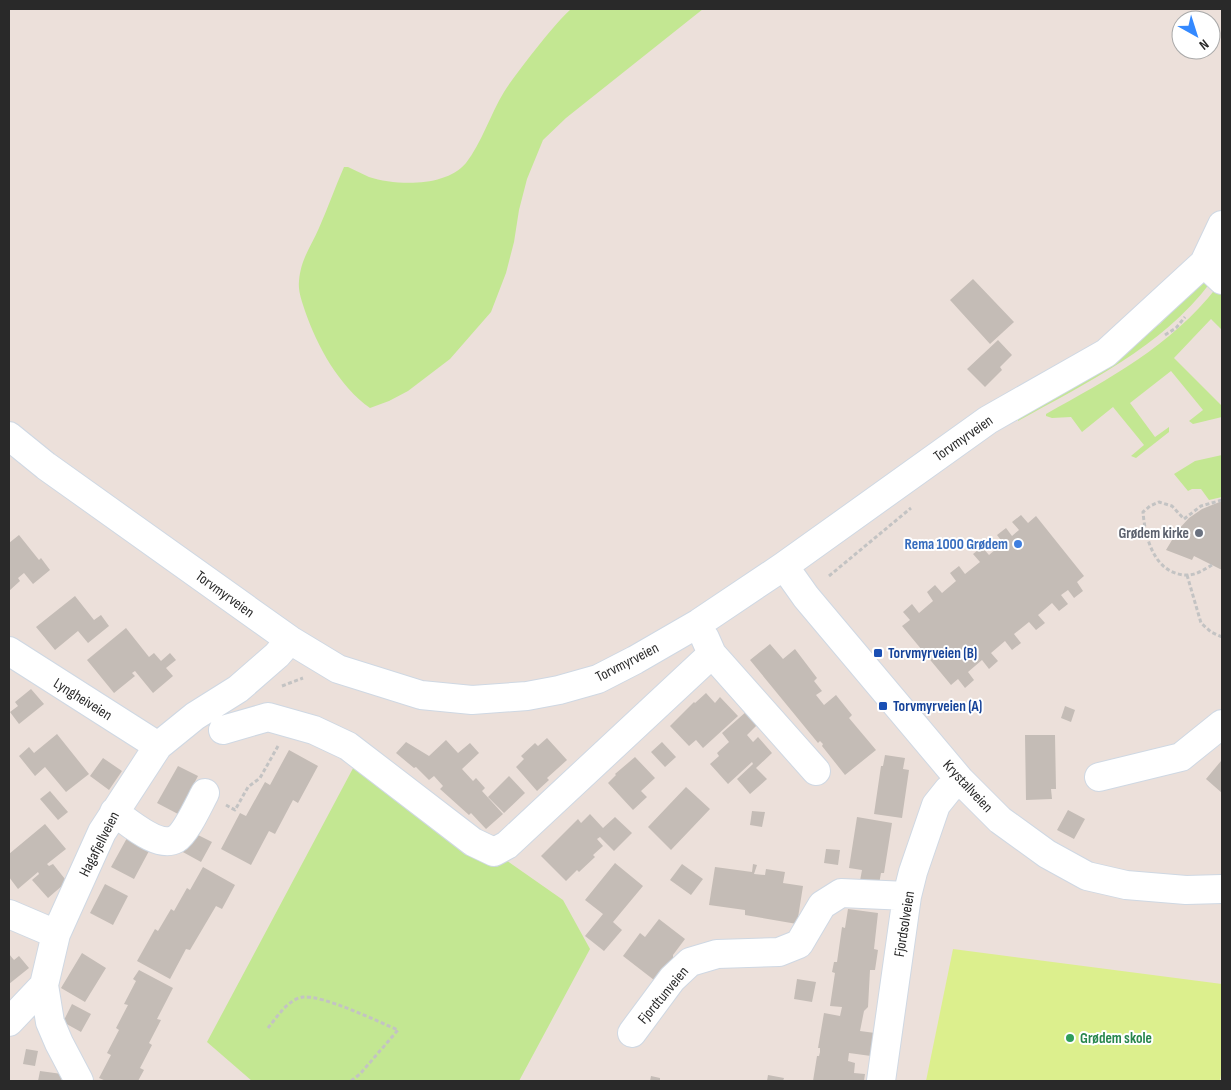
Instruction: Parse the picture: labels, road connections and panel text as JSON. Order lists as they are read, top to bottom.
{
  "streets": {
    "street": [
      "Torvmyrveien",
      "Lyngheiveien",
      "Krystallveien",
      "Hagafjellveien",
      "Fjordsolveien",
      "Fjordtunveien"
    ]
  },
  "crossings": [
    ["Torvmyrveien", "Krystallveien"],
    ["Torvmyrveien", "Hagafjellveien"],
    ["Lyngheiveien", "Hagafjellveien"],
    ["Krystallveien", "Fjordsolveien"],
    ["Fjordsolveien", "Fjordtunveien"]
  ],
  "places": {
    "other": ["Grødem kirke", "Rema 1000 Grødem", "Grødem skole"],
    "transit": ["Torvmyrveien (B)", "Torvmyrveien (A)"]
  },
  "north": "bottom right"
}
